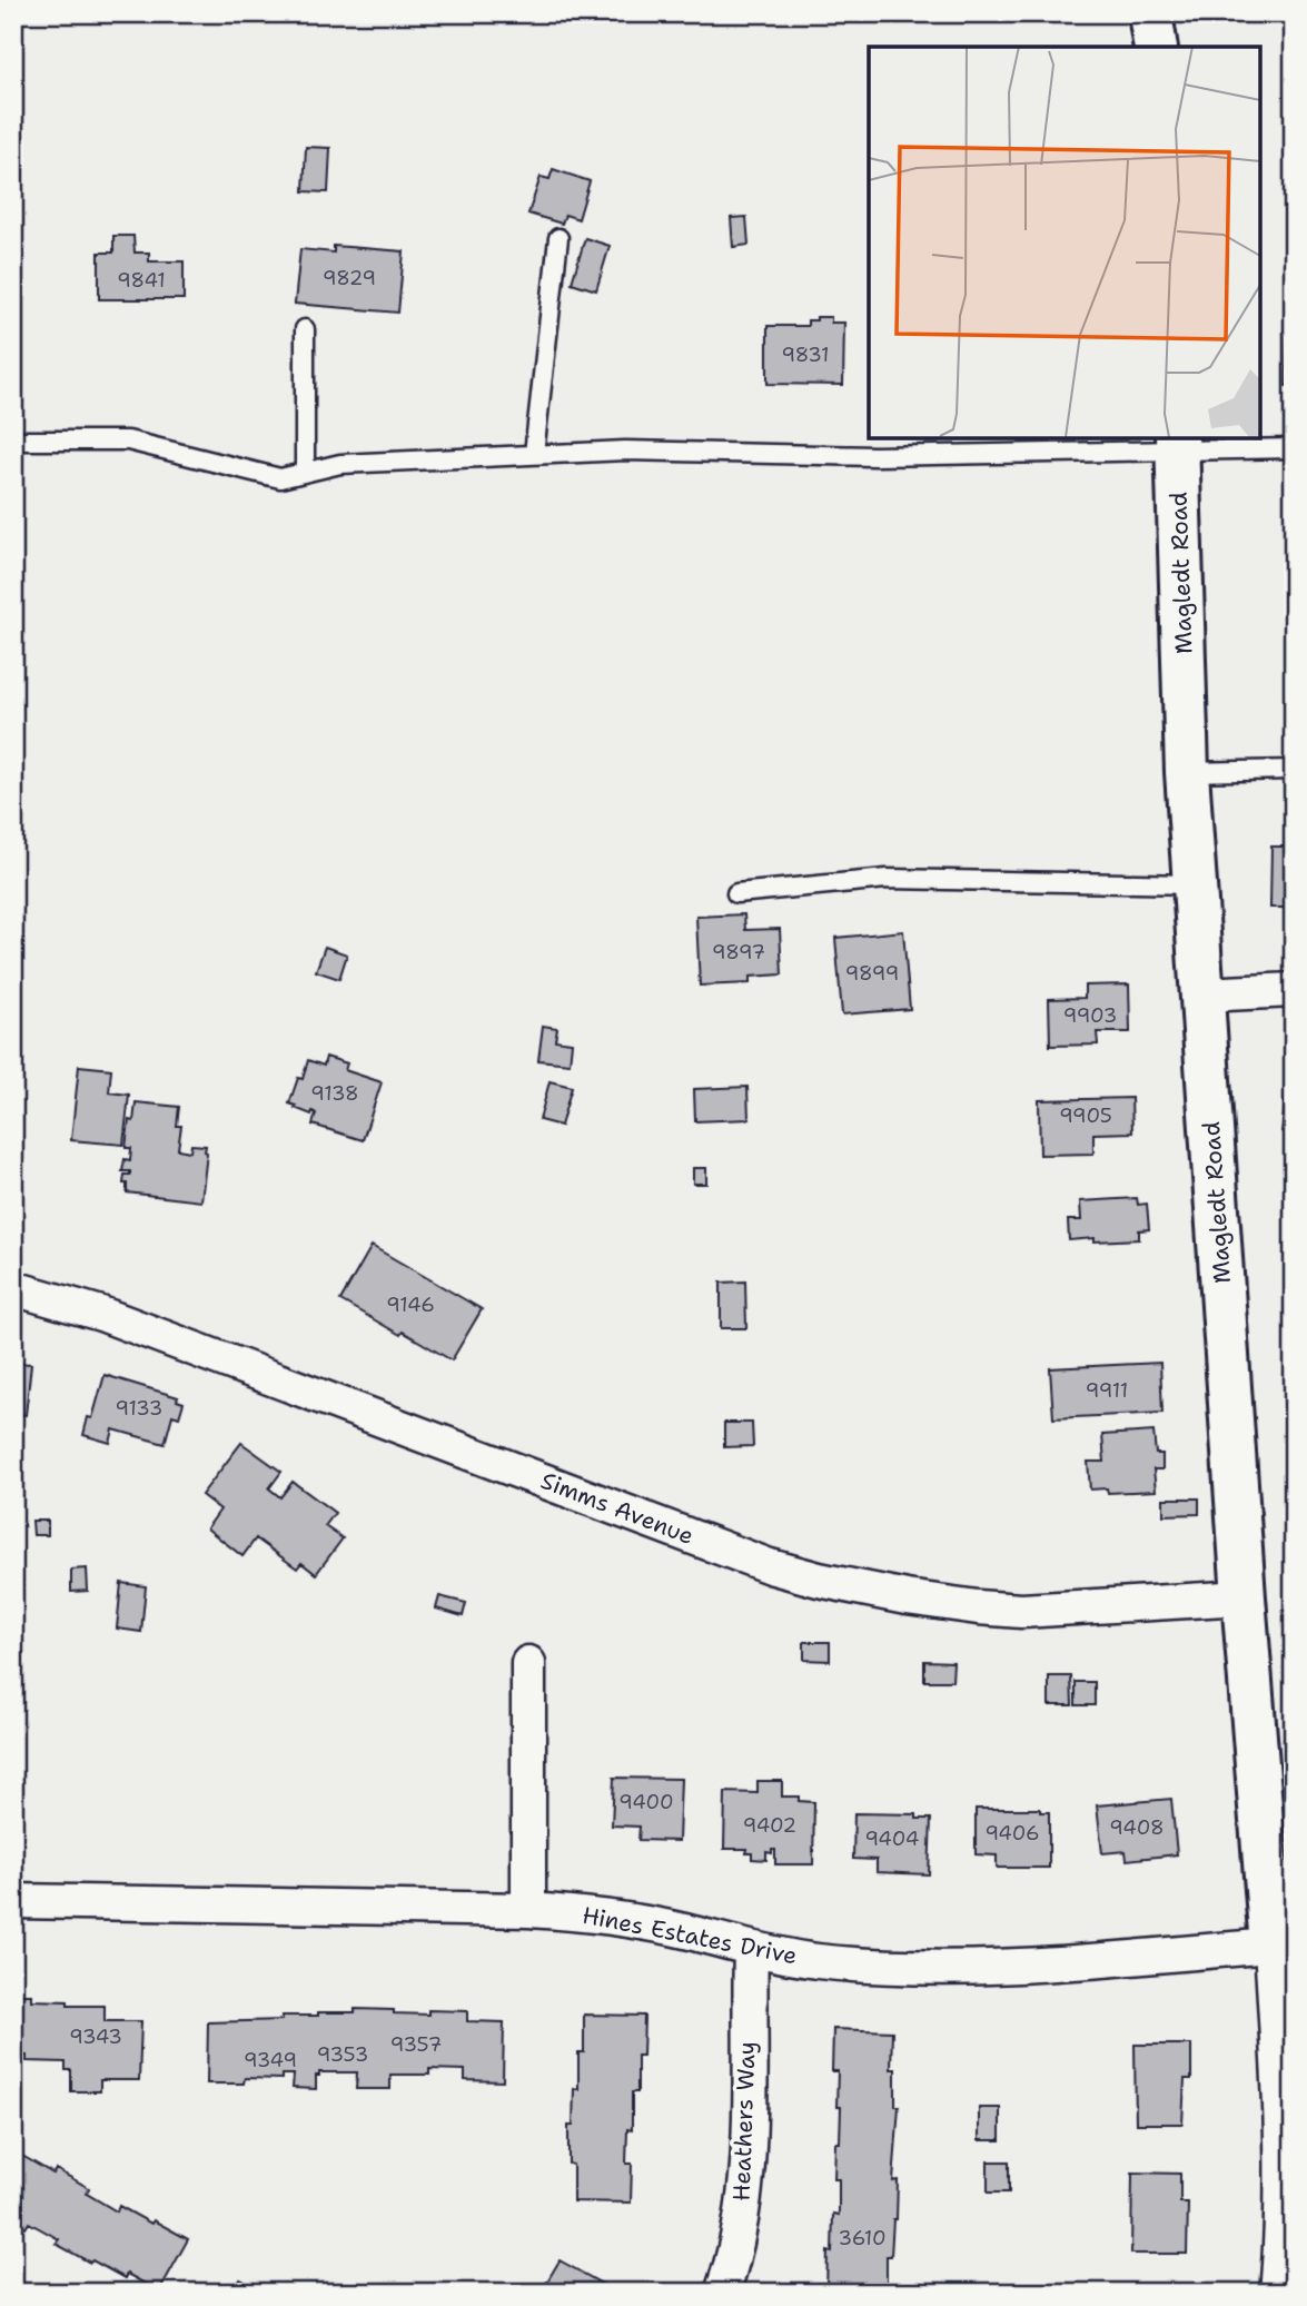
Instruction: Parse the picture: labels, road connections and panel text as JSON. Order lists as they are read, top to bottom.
{
  "streets": {
    "street": [
      "Magledt Road",
      "Simms Avenue",
      "Hines Estates Drive",
      "Heathers Way"
    ]
  },
  "crossings": [
    ["Magledt Road", "Simms Avenue"],
    ["Magledt Road", "Hines Estates Drive"],
    ["Hines Estates Drive", "Heathers Way"]
  ],
  "house_numbers": [
    "9829",
    "9841",
    "9831",
    "9897",
    "9899",
    "9903",
    "9138",
    "9905",
    "9146",
    "9911",
    "9133",
    "9400",
    "9402",
    "9408",
    "9406",
    "9404",
    "9343",
    "9357",
    "9353",
    "9349",
    "3610"
  ]
}
